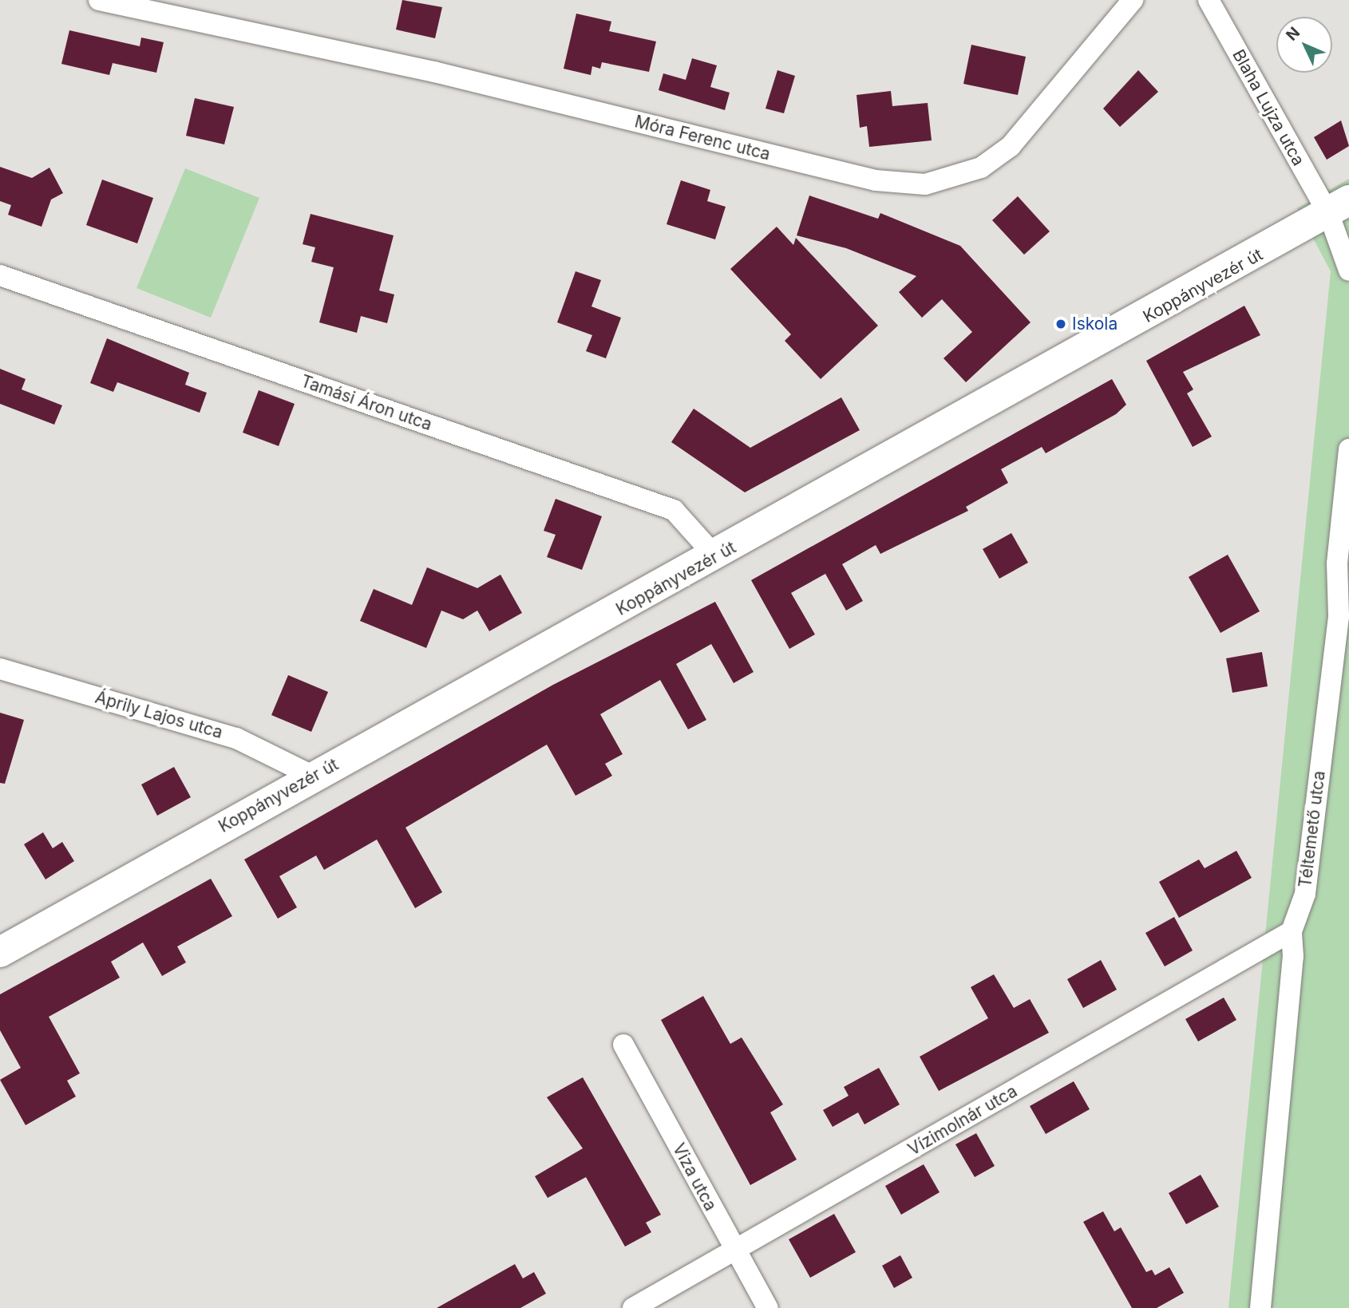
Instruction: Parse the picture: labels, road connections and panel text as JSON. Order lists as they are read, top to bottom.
{
  "streets": {
    "street": [
      "Blaha Lujza utca",
      "Móra Ferenc utca",
      "Koppányvezér út",
      "Tamási Áron utca",
      "Áprily Lajos utca",
      "Téltemető utca",
      "Vízimolnár utca",
      "Viza utca"
    ]
  },
  "crossings": [
    ["Blaha Lujza utca", "Koppányvezér út"],
    ["Koppányvezér út", "Tamási Áron utca"],
    ["Koppányvezér út", "Áprily Lajos utca"],
    ["Téltemető utca", "Vízimolnár utca"],
    ["Vízimolnár utca", "Viza utca"]
  ],
  "places": ["Iskola"],
  "north": "top left"
}
